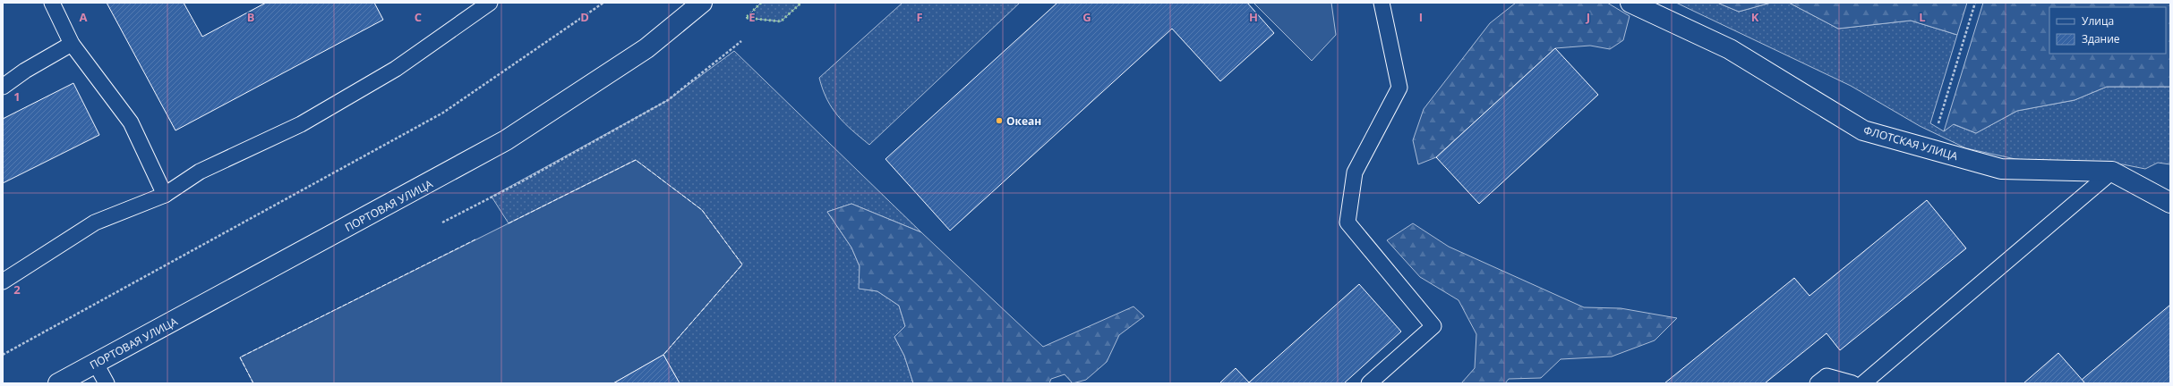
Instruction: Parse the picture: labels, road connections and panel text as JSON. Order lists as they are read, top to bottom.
{
  "streets": {
    "street": ["ФЛОТСКАЯ УЛИЦА", "ПОРТОВАЯ УЛИЦА"]
  },
  "places": ["Океан"],
  "legend": ["Улица", "Здание"],
  "grid": {
    "columns": [
      "A",
      "B",
      "C",
      "D",
      "E",
      "F",
      "G",
      "H",
      "I",
      "J",
      "K",
      "L"
    ],
    "rows": ["1", "2"]
  }
}
